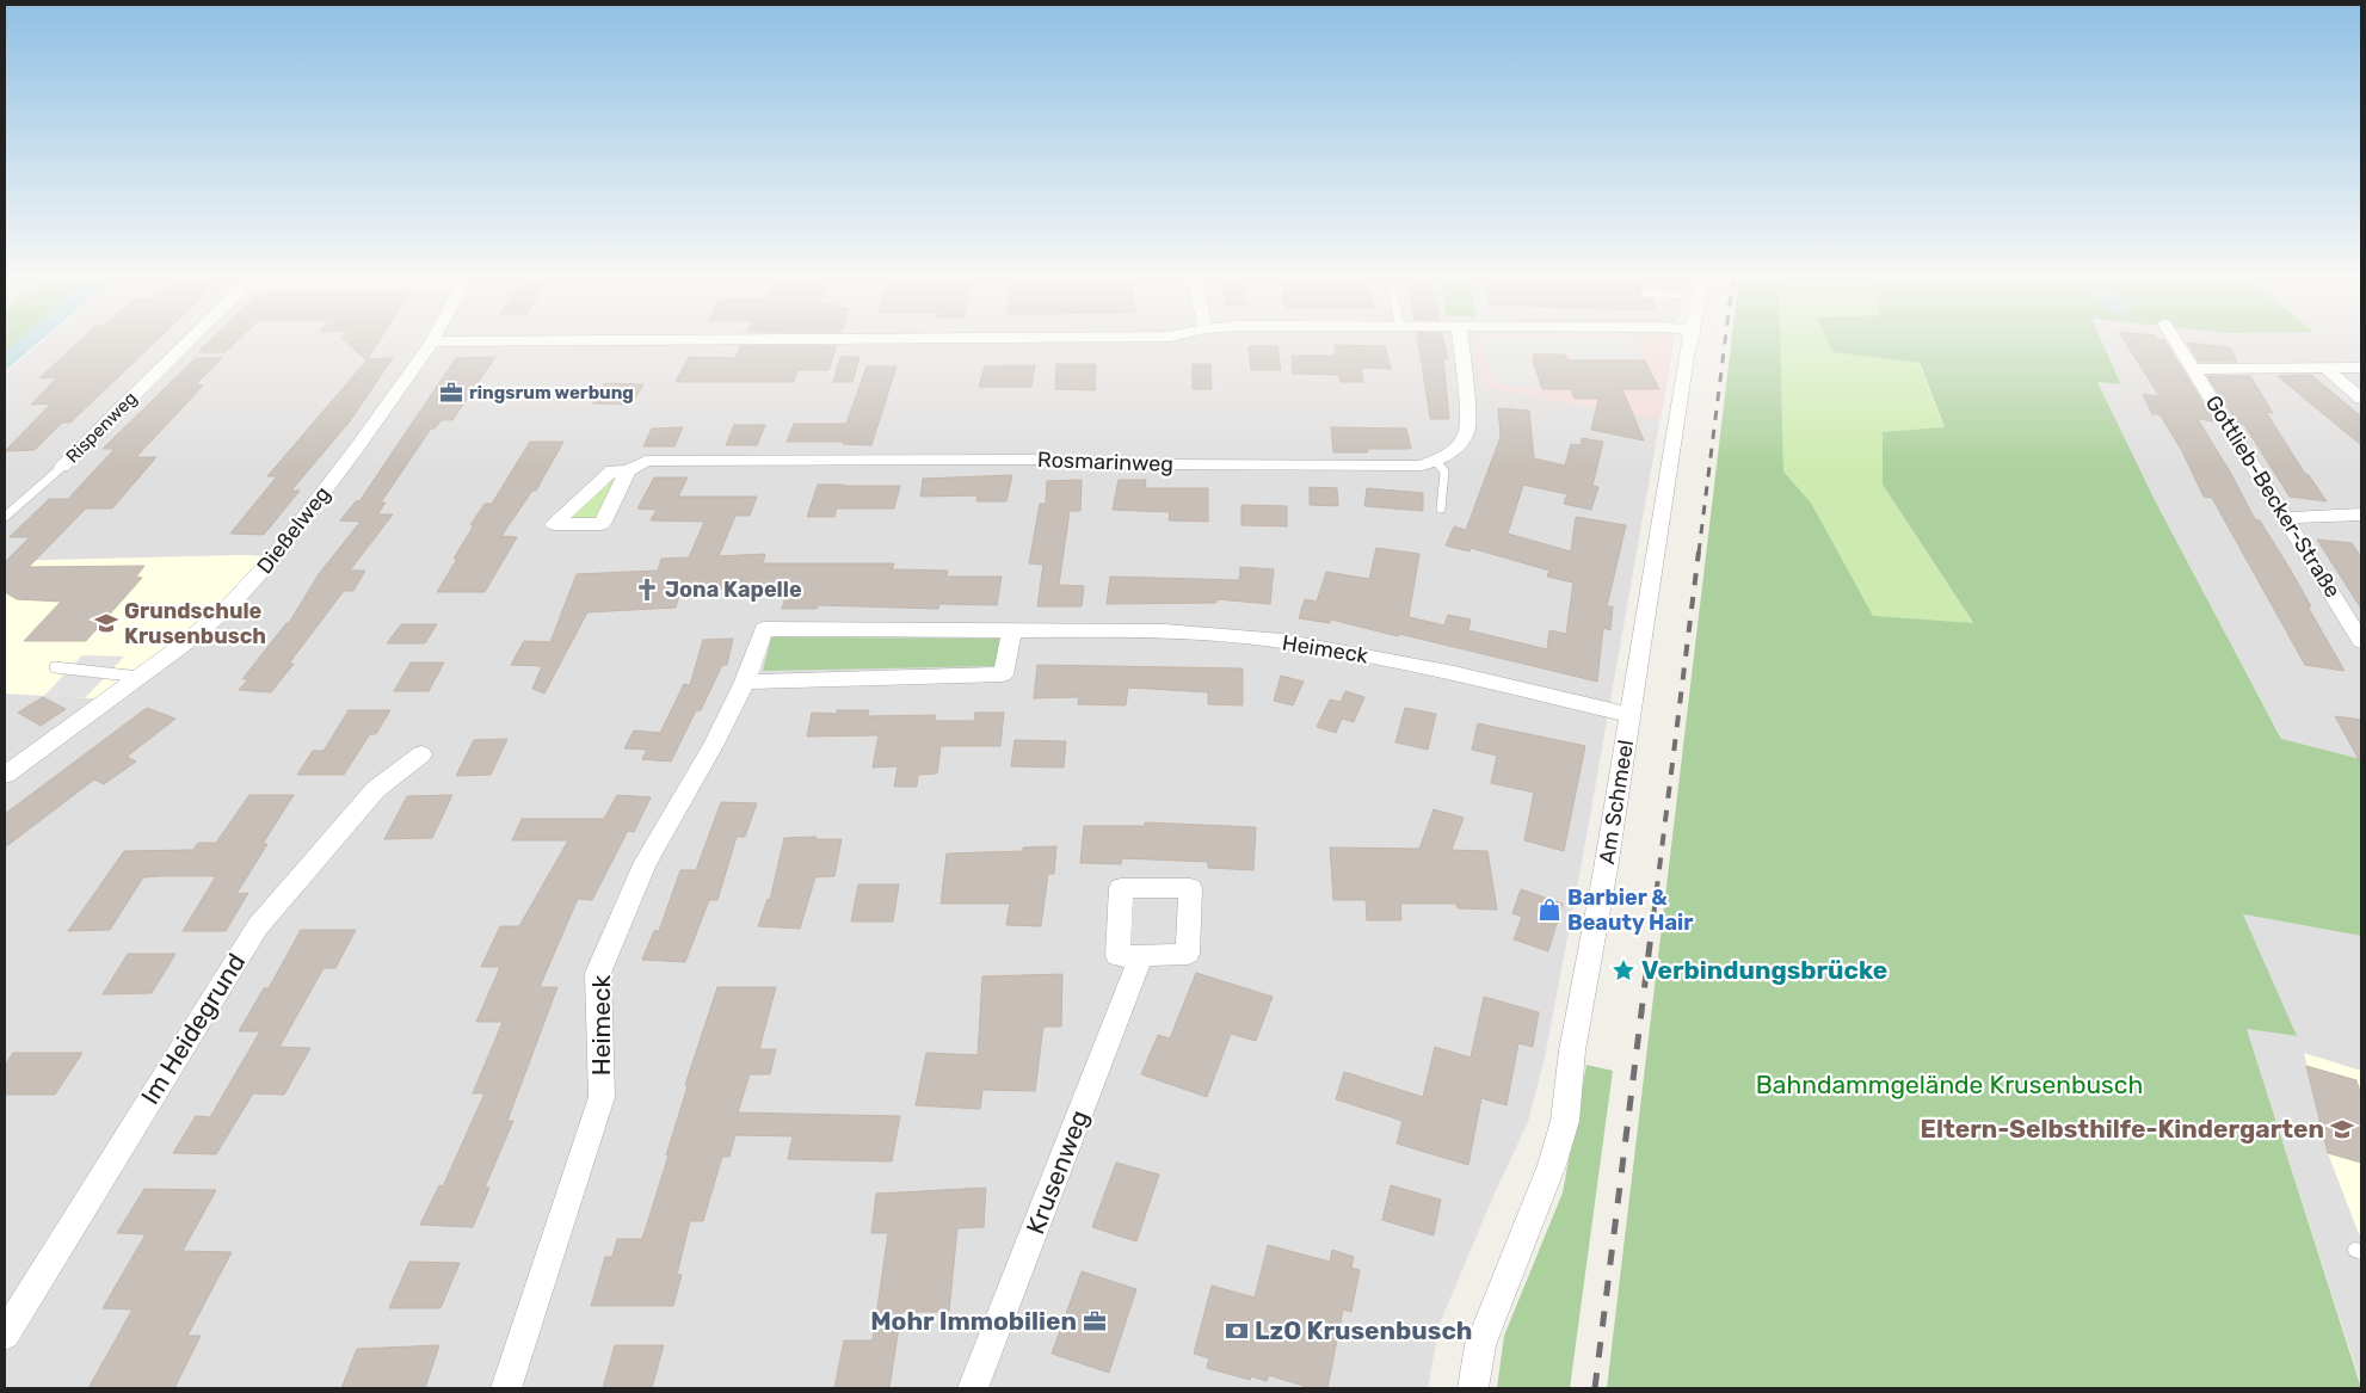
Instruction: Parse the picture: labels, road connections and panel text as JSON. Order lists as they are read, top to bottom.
{
  "streets": {
    "street": [
      "Rispenweg",
      "Rosmarinweg",
      "Gottlieb-Becker-Straße",
      "Dießelweg",
      "Heimeck",
      "Am Schmeel",
      "Im Heidegrund",
      "Krusenweg"
    ]
  },
  "crossings": [
    ["Heimeck", "Am Schmeel"]
  ],
  "parks": ["Bahndammgelände Krusenbusch"],
  "places": {
    "office": ["ringsrum werbung", "Mohr Immobilien"],
    "church": ["Jona Kapelle"],
    "school or university": ["Grundschule Krusenbusch", "Eltern-Selbsthilfe-Kindergarten"],
    "shop": ["Barbier & Beauty Hair"],
    "place": ["Verbindungsbrücke"],
    "bank": ["LzO Krusenbusch"]
  }
}
